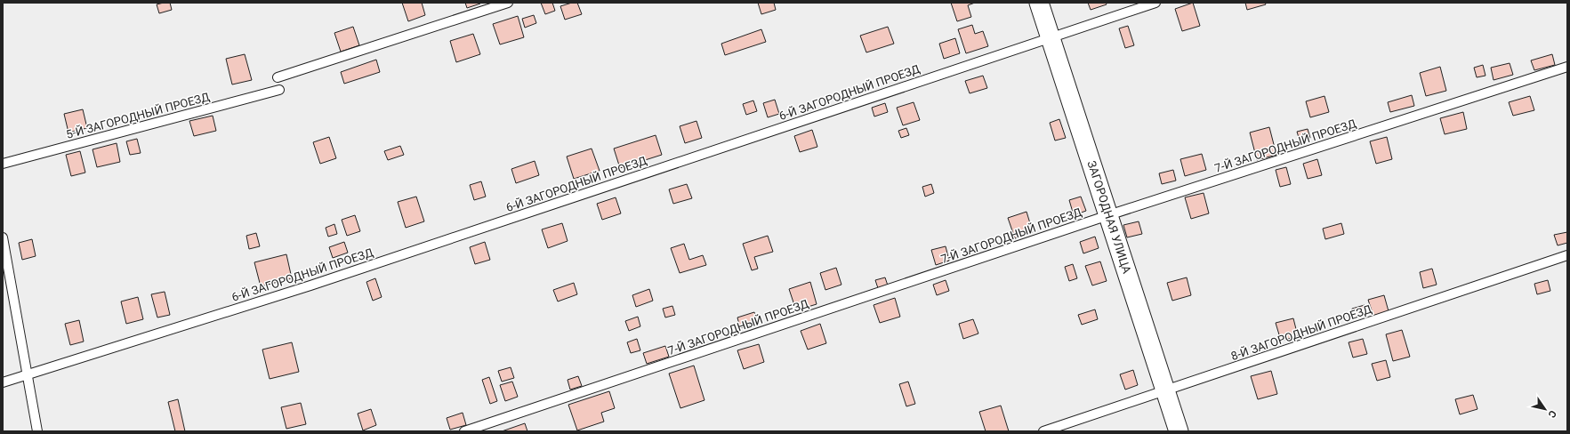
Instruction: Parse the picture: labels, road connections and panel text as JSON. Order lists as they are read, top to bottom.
{
  "streets": {
    "street": ["ЗАГОРОДНАЯ УЛИЦА"],
    "lane": [
      "6-Й ЗАГОРОДНЫЙ ПРОЕЗД",
      "5-Й ЗАГОРОДНЫЙ ПРОЕЗД",
      "7-Й ЗАГОРОДНЫЙ ПРОЕЗД",
      "8-Й ЗАГОРОДНЫЙ ПРОЕЗД"
    ]
  },
  "crossings": [
    ["6-Й ЗАГОРОДНЫЙ ПРОЕЗД", "ЗАГОРОДНАЯ УЛИЦА"],
    ["7-Й ЗАГОРОДНЫЙ ПРОЕЗД", "ЗАГОРОДНАЯ УЛИЦА"],
    ["ЗАГОРОДНАЯ УЛИЦА", "8-Й ЗАГОРОДНЫЙ ПРОЕЗД"]
  ],
  "north": "bottom right"
}
